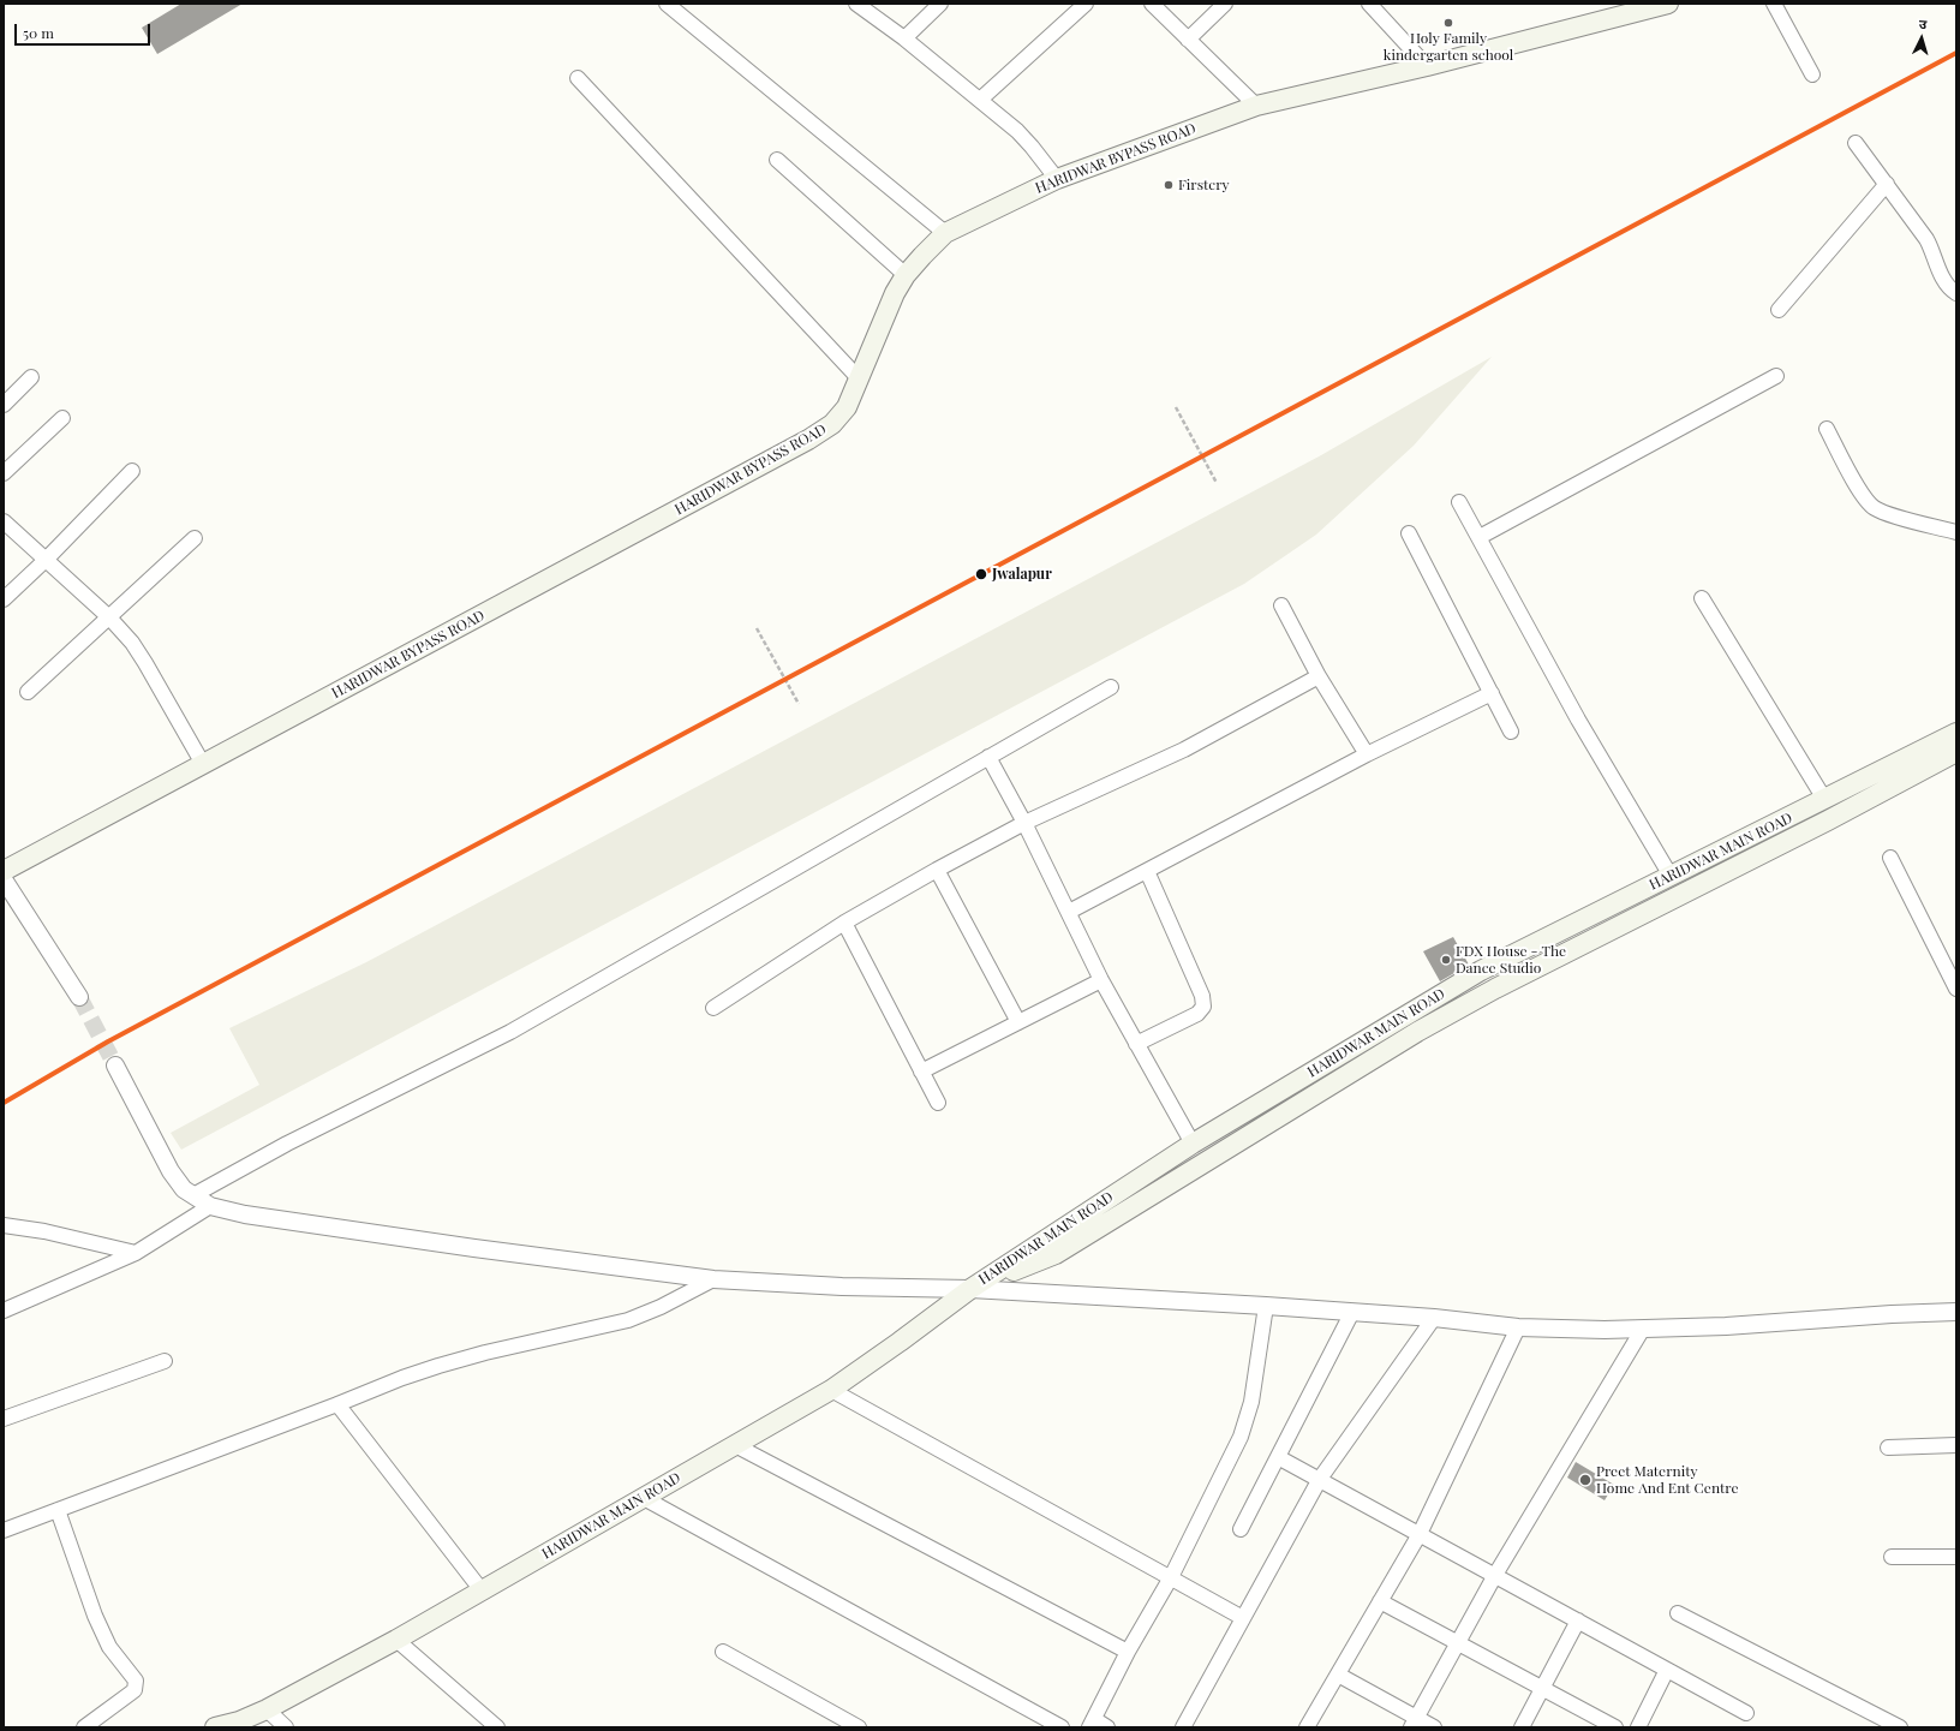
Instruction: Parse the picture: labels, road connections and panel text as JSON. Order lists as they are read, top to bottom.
{
  "streets": {
    "main road": ["HARIDWAR BYPASS ROAD", "HARIDWAR MAIN ROAD"]
  },
  "places": [
    "Holy Family kindergarten school",
    "Firstcry",
    "Jwalapur",
    "FDX House - The Dance Studio",
    "Preet Maternity Home And Ent Centre"
  ],
  "scale_bar": "50 m",
  "north": "top"
}
